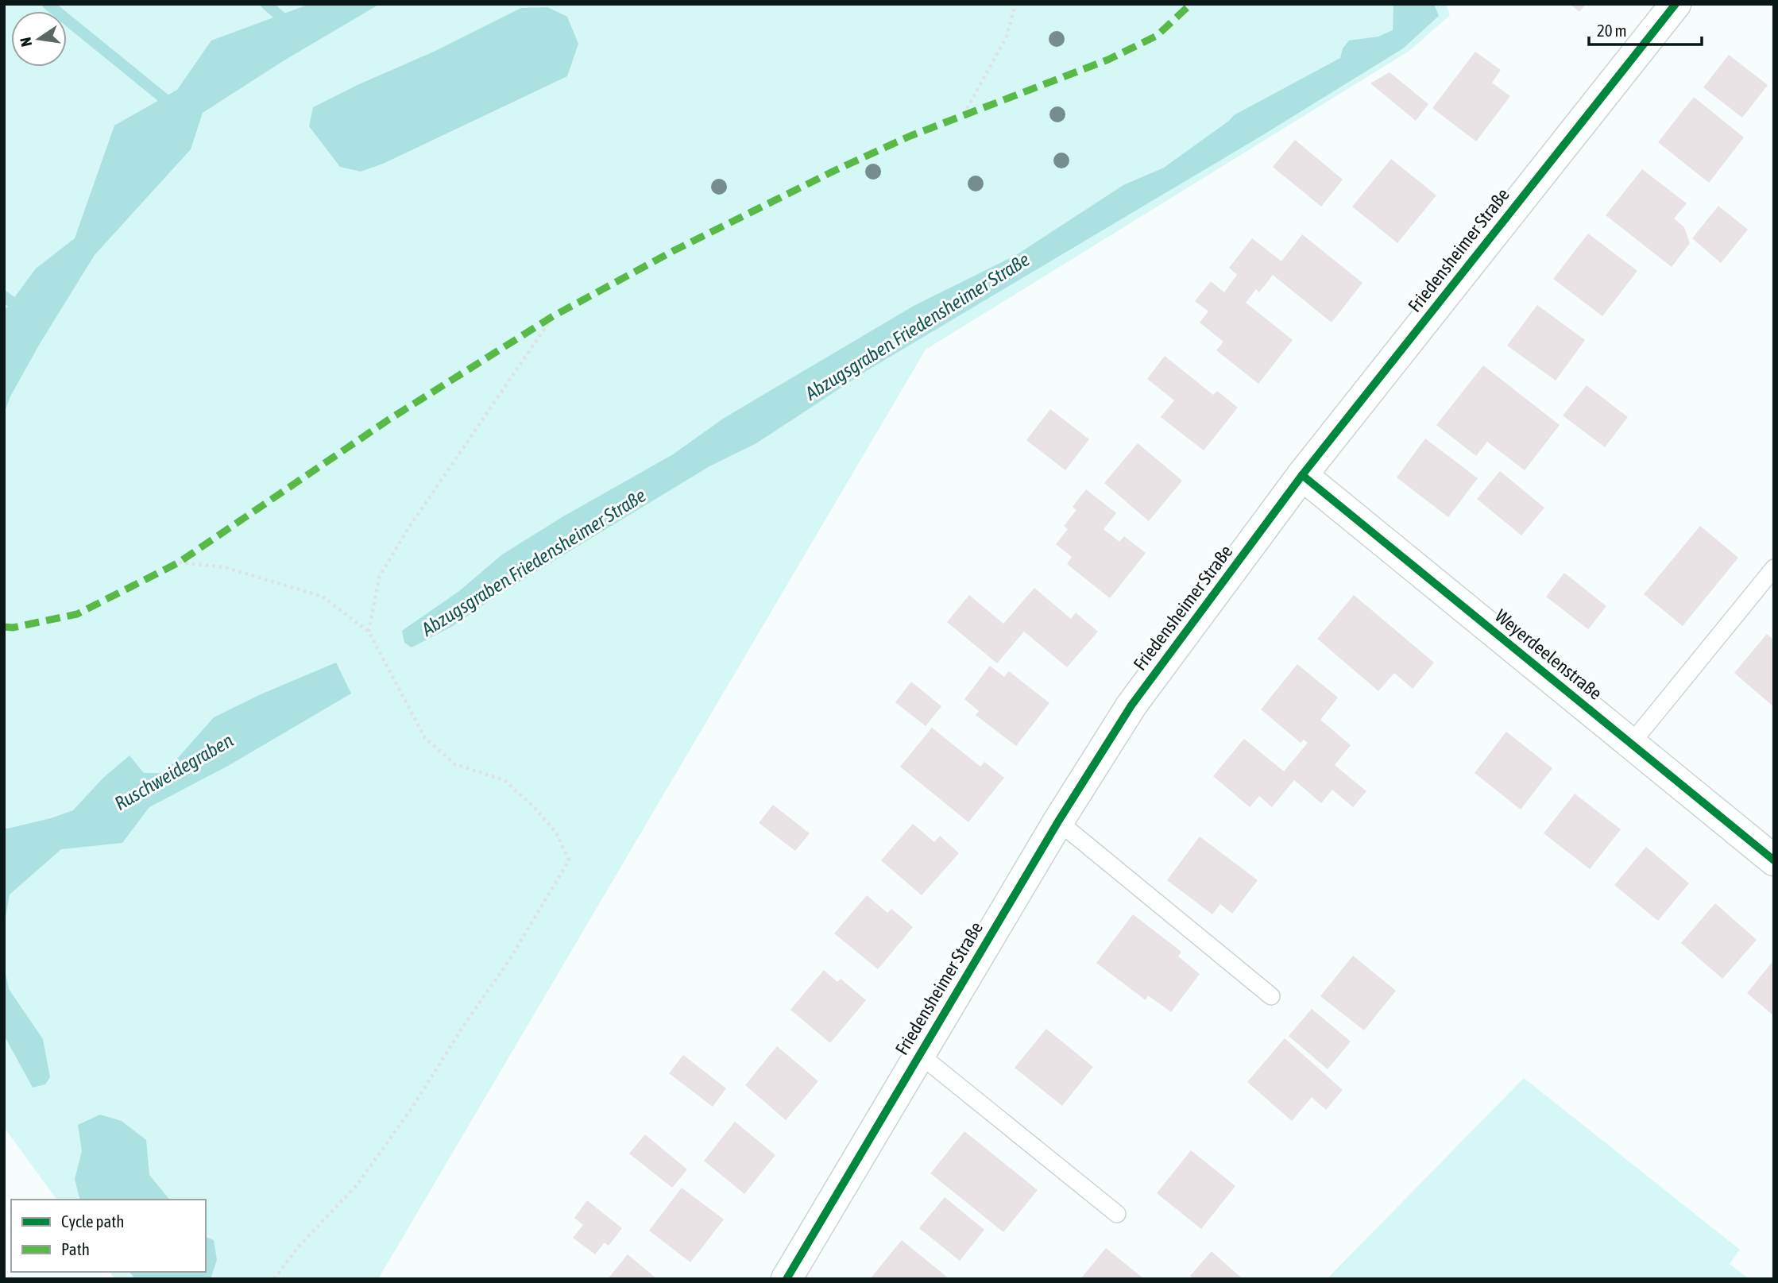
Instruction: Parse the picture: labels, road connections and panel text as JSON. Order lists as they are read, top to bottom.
{
  "streets": {
    "street": ["Friedensheimer Straße", "Weyerdeelenstraße"]
  },
  "crossings": [
    ["Friedensheimer Straße", "Weyerdeelenstraße"]
  ],
  "water": ["Abzugsgraben Friedensheimer Straße", "Ruschweidegraben"],
  "legend": ["Cycle path", "Path"],
  "scale_bar": "20 m",
  "north": "left"
}
